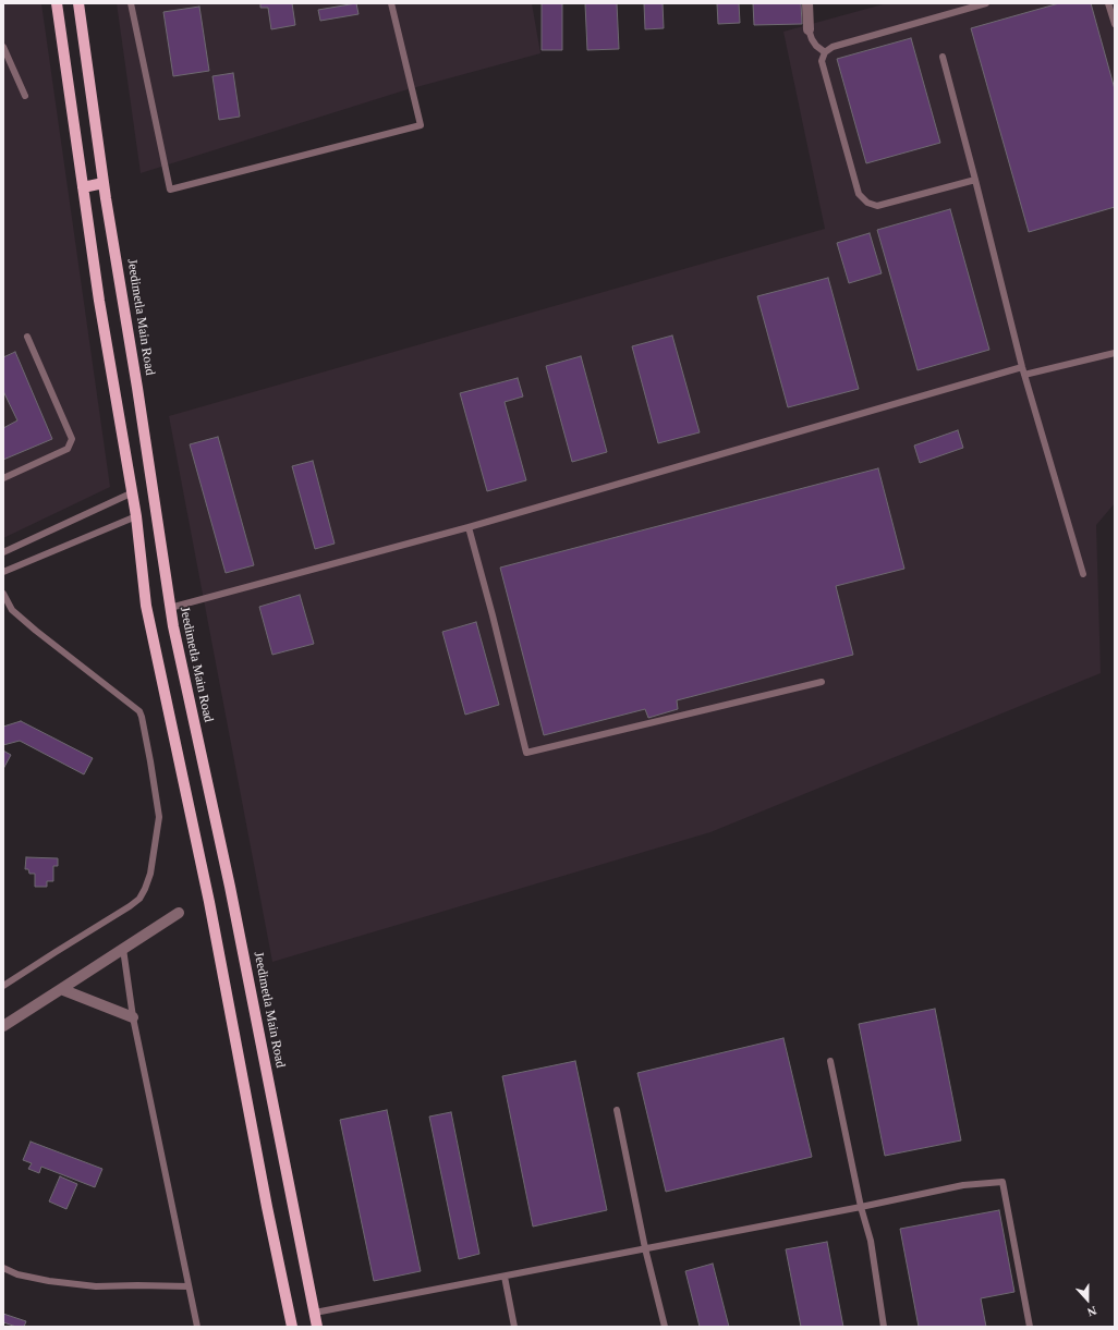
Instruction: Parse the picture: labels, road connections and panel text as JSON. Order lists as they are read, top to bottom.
{
  "streets": {
    "main road": ["Jeedimetla Main Road"]
  },
  "north": "bottom"
}
